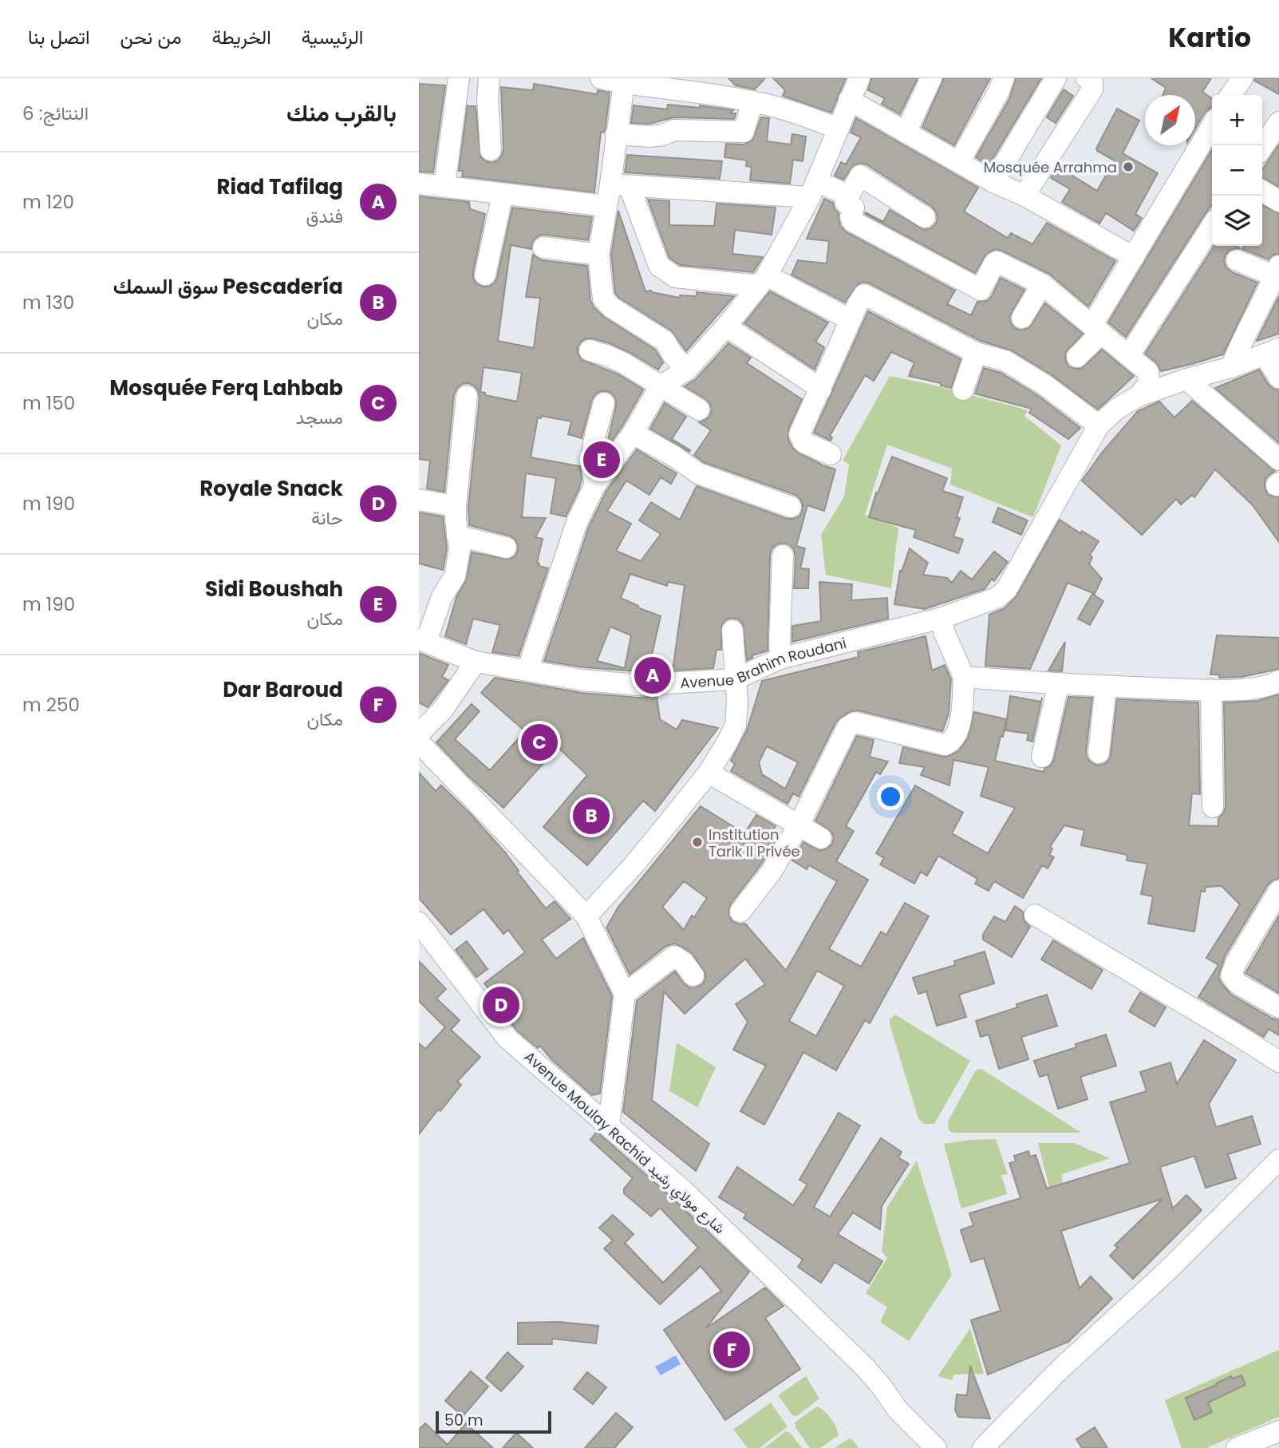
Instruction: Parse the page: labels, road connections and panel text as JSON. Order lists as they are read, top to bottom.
{
  "streets": {
    "street": ["Avenue Brahim Roudani", "Avenue Moulay Rachid شارع مولاي رشيد"]
  },
  "places": ["Mosquée Arrahma", "Institution Tarik II Privée"],
  "scale_bar": "50 m",
  "north": "top right",
  "page": {
    "header": "Kartio",
    "nav": [
      "الرئيسية",
      "الخريطة",
      "من نحن",
      "اتصل بنا"
    ],
    "heading": ["بالقرب منك", "النتائج: 6"],
    "map_buttons": ["+", "−"],
    "list": [
      {
        "mark": "A",
        "name": "Riad Tafilag",
        "note": "فندق",
        "value": "120 m"
      },
      {
        "mark": "B",
        "name": "Pescadería سوق السمك",
        "note": "مكان",
        "value": "130 m"
      },
      {
        "mark": "C",
        "name": "Mosquée Ferq Lahbab",
        "note": "مسجد",
        "value": "150 m"
      },
      {
        "mark": "D",
        "name": "Royale Snack",
        "note": "حانة",
        "value": "190 m"
      },
      {
        "mark": "E",
        "name": "Sidi Boushah",
        "note": "مكان",
        "value": "190 m"
      },
      {
        "mark": "F",
        "name": "Dar Baroud",
        "note": "مكان",
        "value": "250 m"
      }
    ],
    "pins": [
      "E",
      "A",
      "C",
      "B",
      "D",
      "F"
    ],
    "scale": "50 m"
  }
}
